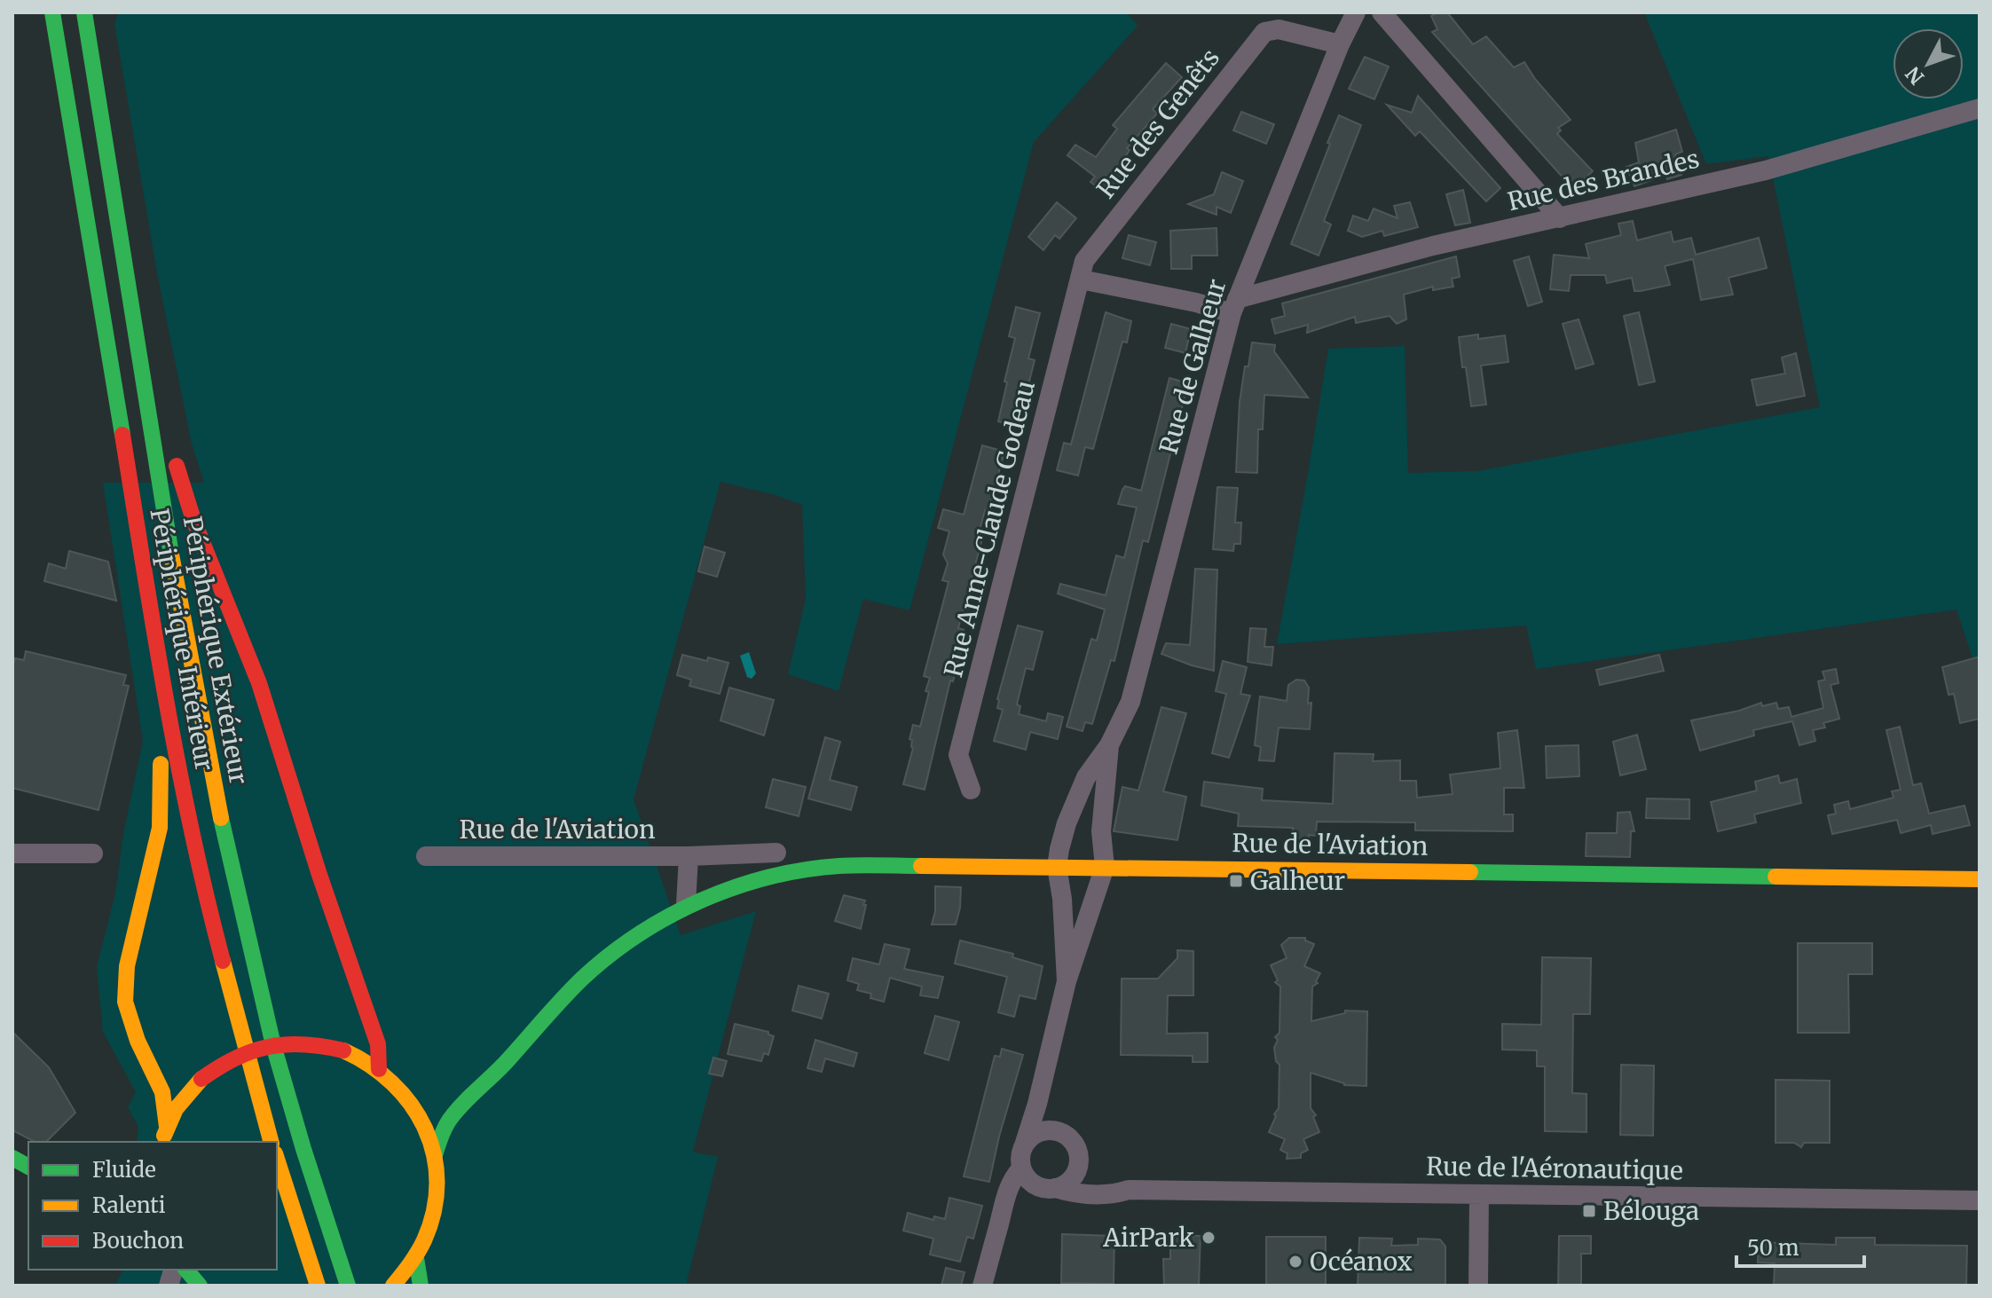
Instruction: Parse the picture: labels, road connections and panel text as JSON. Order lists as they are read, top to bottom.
{
  "streets": {
    "main road": ["Périphérique Intérieur", "Périphérique Extérieur", "Rue de l'Aviation"],
    "street": [
      "Rue des Genêts",
      "Rue des Brandes",
      "Rue de Galheur",
      "Rue Anne-Claude Godeau",
      "Rue de l'Aéronautique"
    ]
  },
  "crossings": [
    ["Rue des Genêts", "Rue de Galheur"],
    ["Rue des Genêts", "Rue Anne-Claude Godeau"],
    ["Rue des Brandes", "Rue de Galheur"],
    ["Rue de Galheur", "Rue de l'Aviation"]
  ],
  "places": {
    "transit": ["Galheur", "Bélouga"],
    "other": ["AirPark", "Océanox"]
  },
  "legend": ["Fluide", "Ralenti", "Bouchon"],
  "scale_bar": "50 m",
  "north": "bottom left"
}
